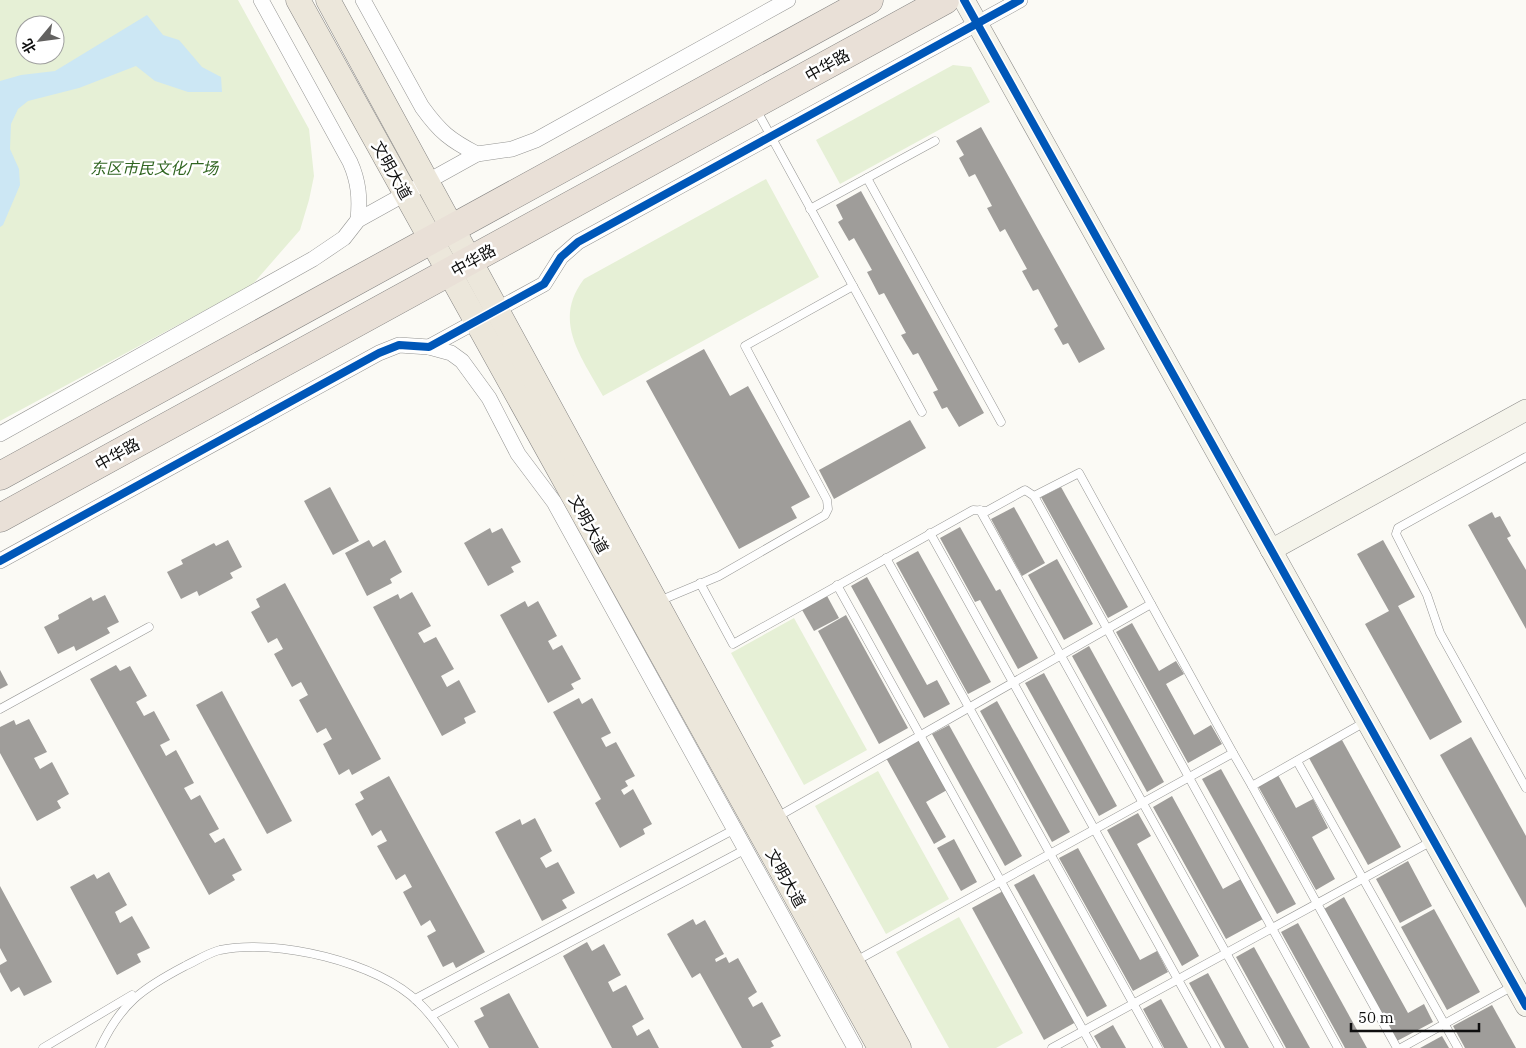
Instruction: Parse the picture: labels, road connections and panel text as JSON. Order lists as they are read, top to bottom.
{
  "streets": {
    "highway": ["中华路"],
    "main road": ["文明大道"]
  },
  "crossings": [
    ["中华路", "文明大道"]
  ],
  "parks": ["东区市民文化广场"],
  "scale_bar": "50 m",
  "north": "bottom left"
}
